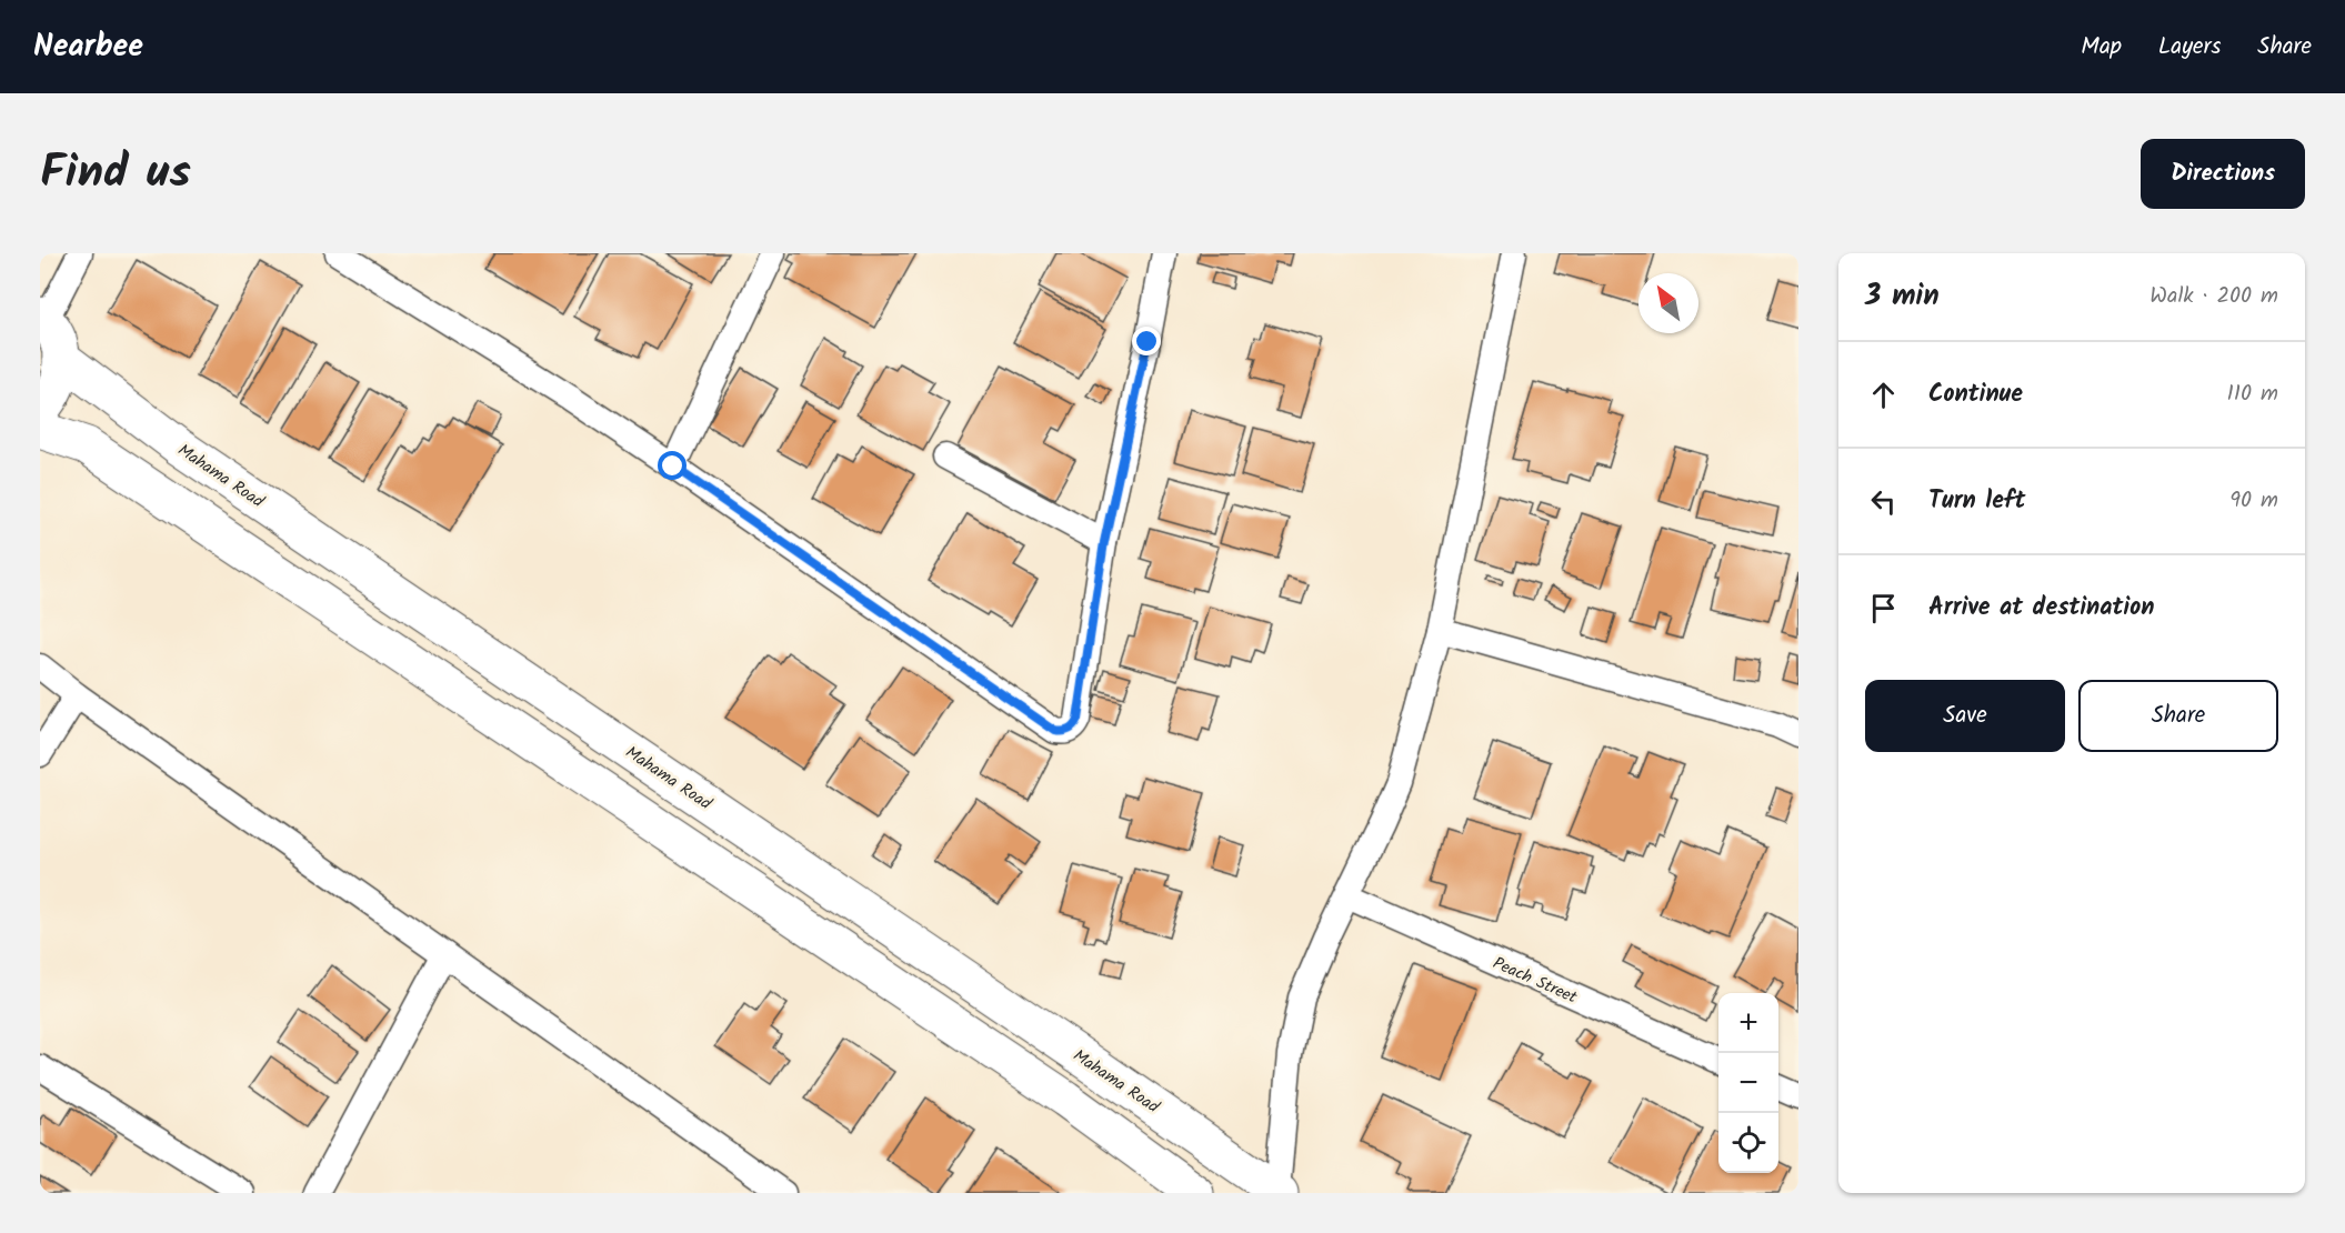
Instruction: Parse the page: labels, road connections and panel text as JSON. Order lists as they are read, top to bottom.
{
  "streets": {
    "street": ["Mahama Road", "Peach Street"]
  },
  "north": "top left",
  "page": {
    "header": "Nearbee",
    "nav": ["Map", "Layers", "Share"],
    "title": "Find us",
    "buttons": [
      "Directions",
      ["Save", "Share"]
    ],
    "heading": ["3 min", "Walk · 200 m"],
    "list": [
      ["Continue", "110 m"],
      ["Turn left", "90 m"],
      "Arrive at destination"
    ],
    "map_buttons": ["+", "−"]
  }
}
